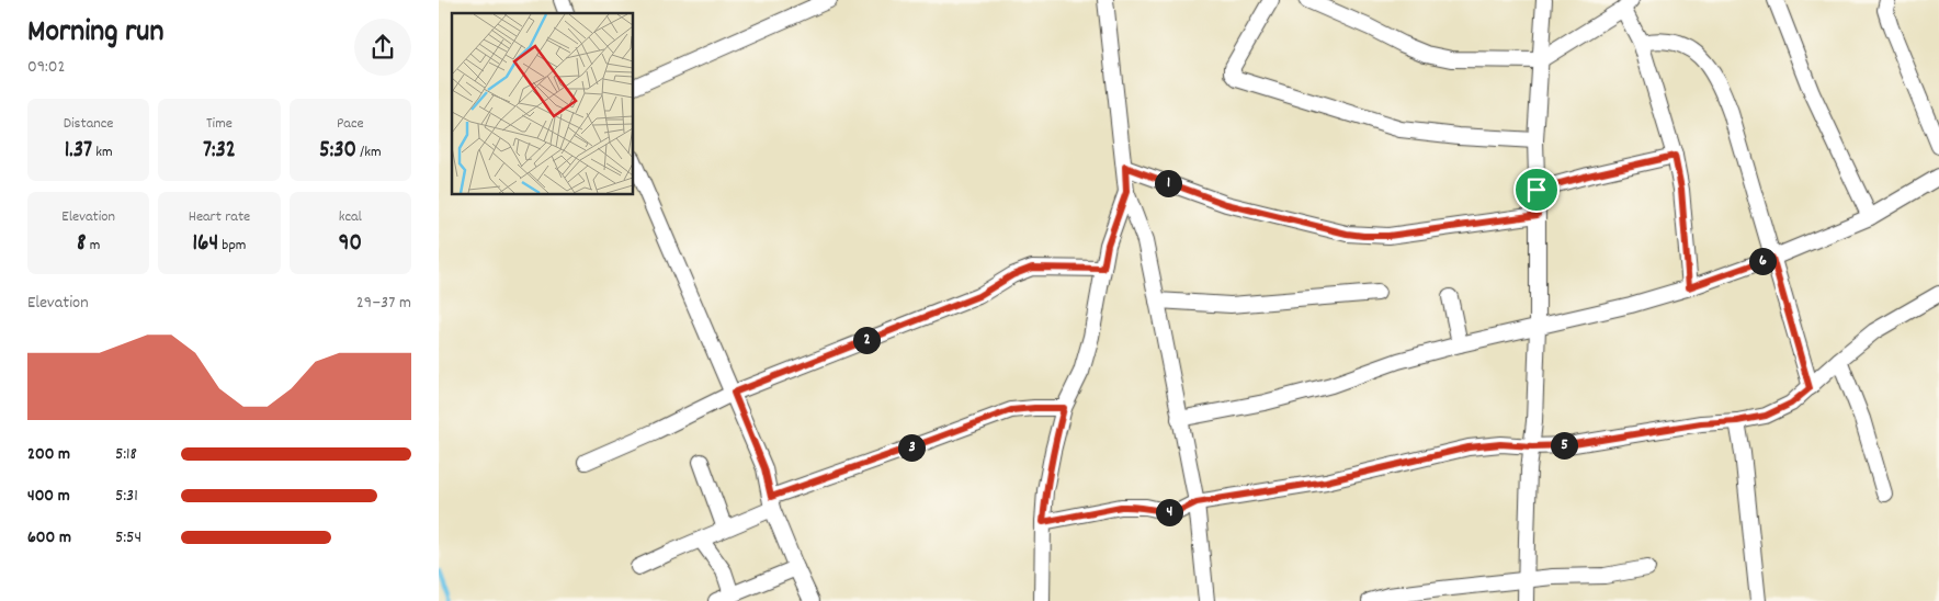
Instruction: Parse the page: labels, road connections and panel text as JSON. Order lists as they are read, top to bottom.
{
  "page": {
    "heading": ["Morning run", "09:02"],
    "stats": [
      ["Distance", "1.37 km"],
      ["Time", "7:32"],
      ["Pace", "5:30 /km"],
      ["Elevation", "8 m"],
      ["Heart rate", "164 bpm"],
      ["kcal", "90"]
    ],
    "pins": [
      "1",
      "6",
      "2",
      "5",
      "3",
      "4"
    ],
    "chart": ["Elevation", "29–37 m"],
    "list": [
      {
        "name": "200 m",
        "note": "5:18"
      },
      {
        "name": "400 m",
        "note": "5:31"
      },
      {
        "name": "600 m",
        "note": "5:54"
      }
    ]
  }
}
